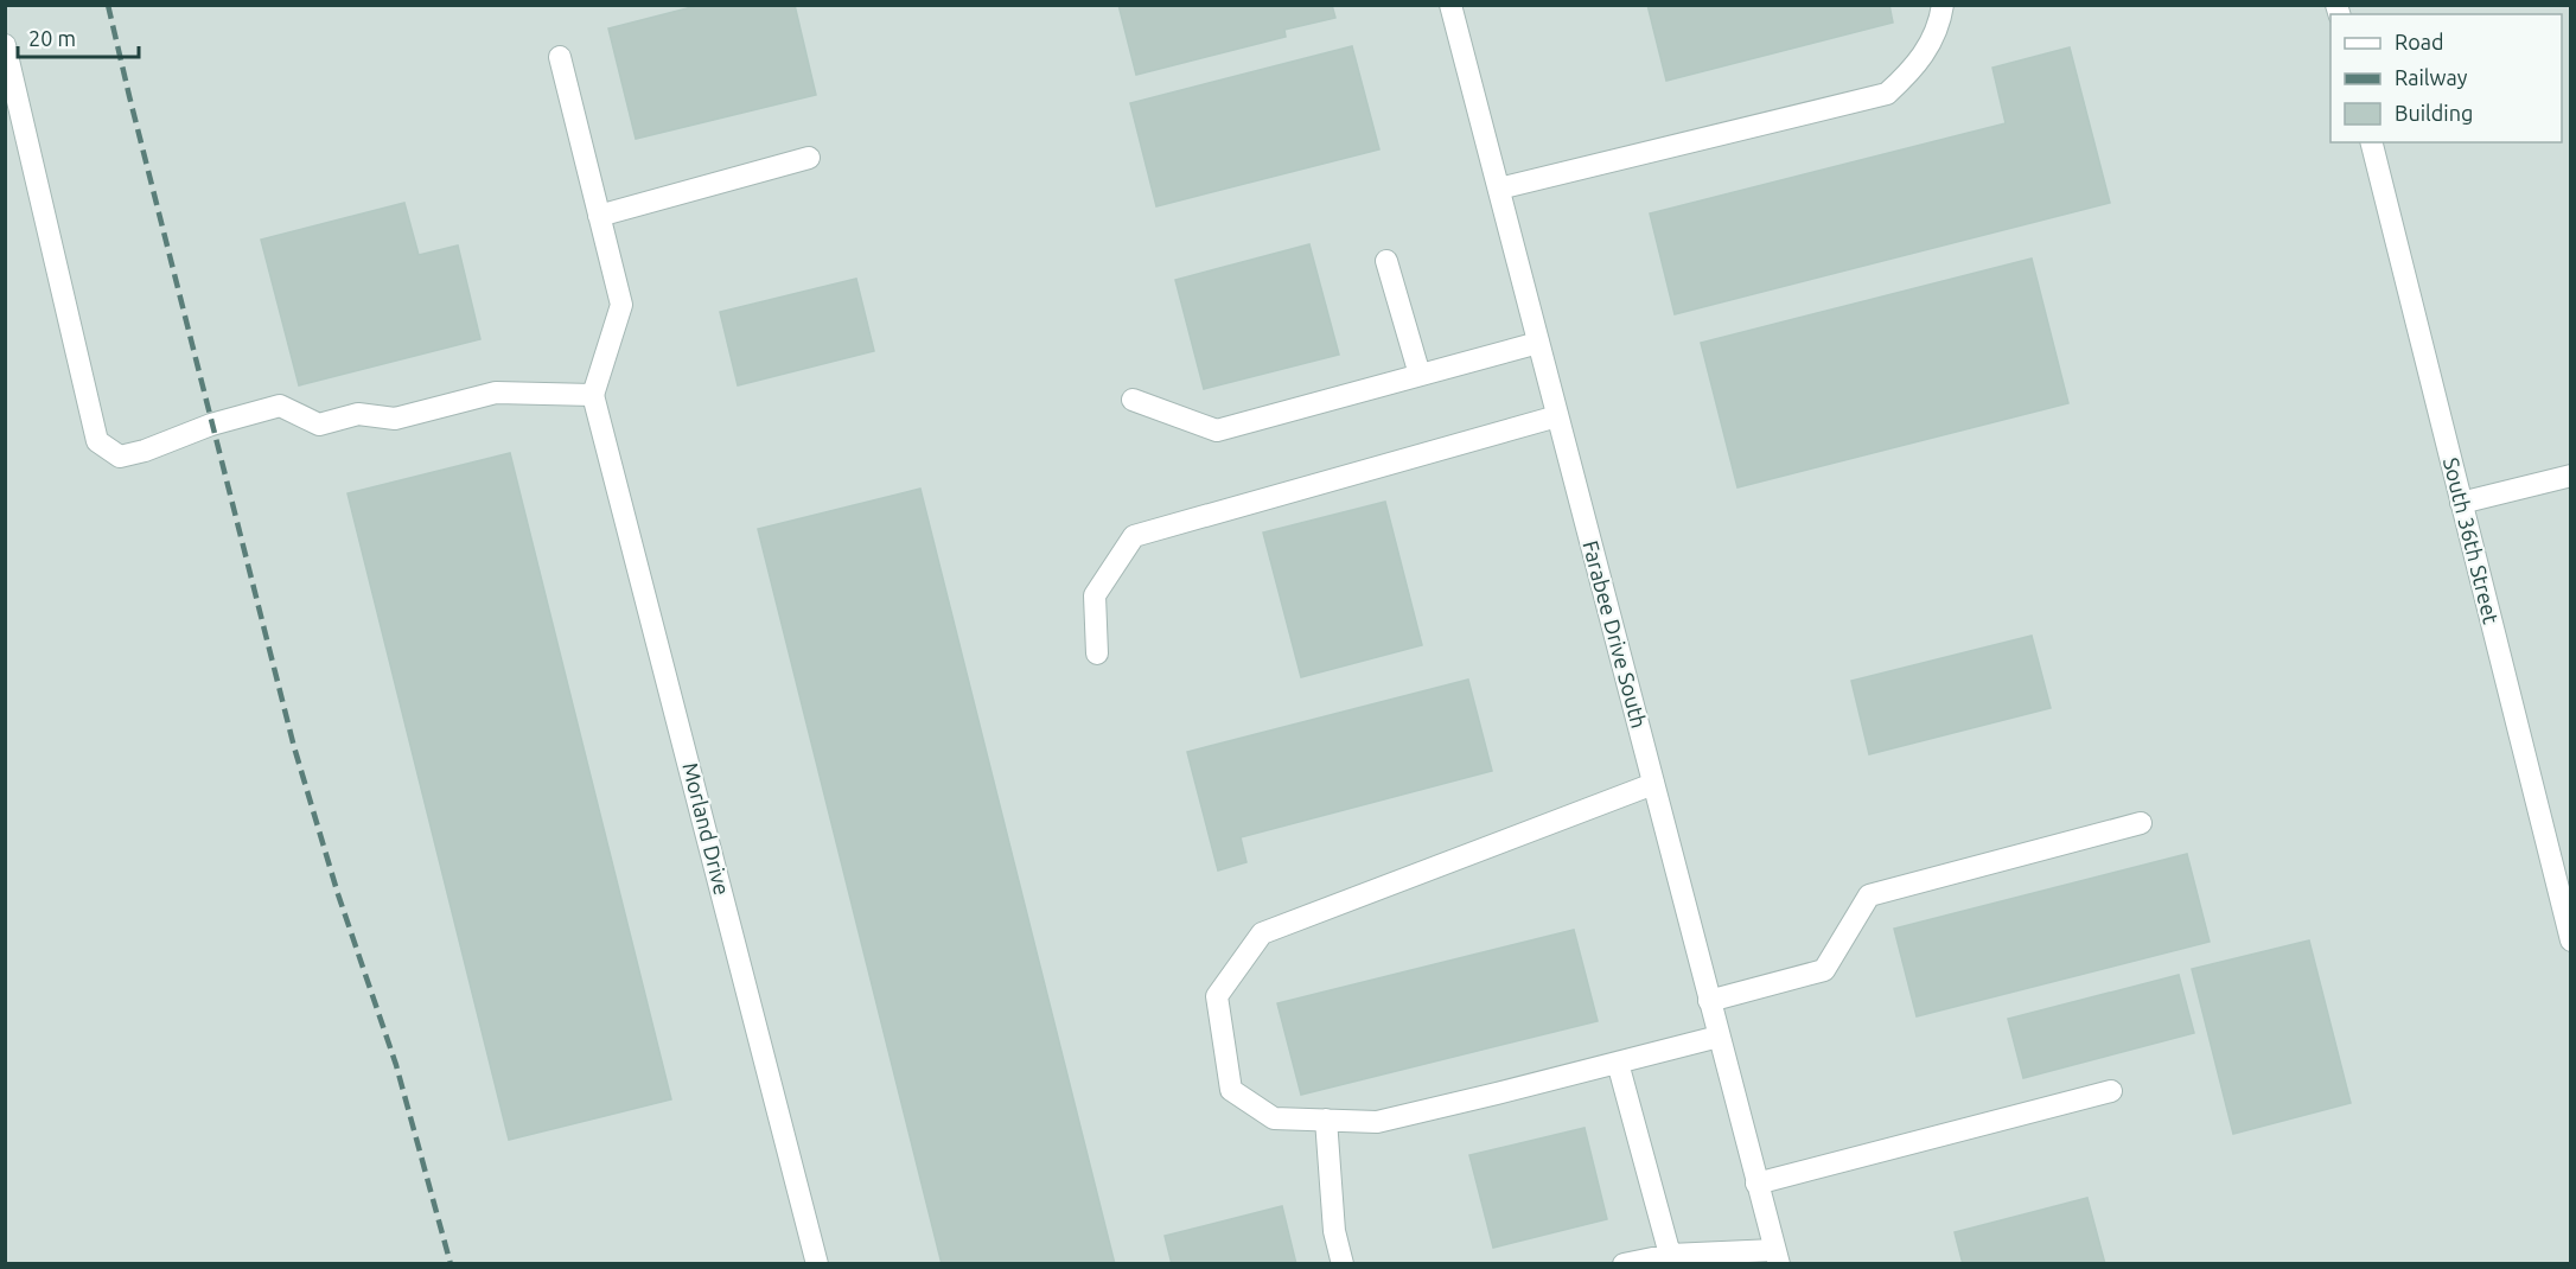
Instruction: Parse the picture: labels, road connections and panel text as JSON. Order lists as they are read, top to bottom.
{
  "streets": {
    "street": ["South 36th Street", "Farabee Drive South", "Morland Drive"]
  },
  "legend": ["Road", "Railway", "Building"],
  "scale_bar": "20 m"
}
